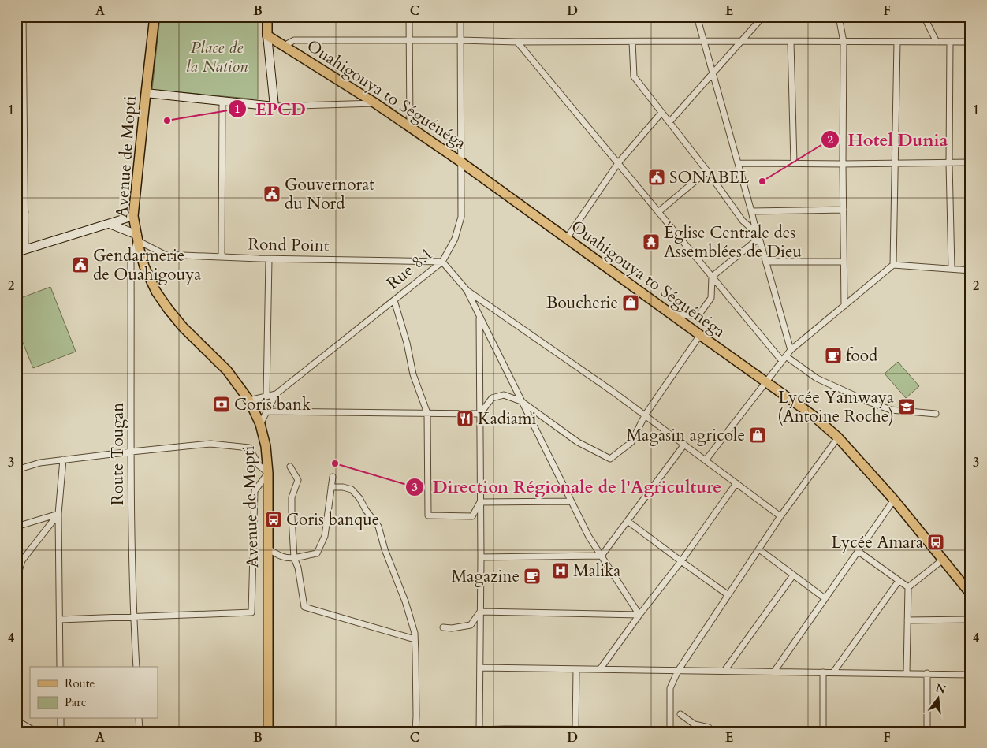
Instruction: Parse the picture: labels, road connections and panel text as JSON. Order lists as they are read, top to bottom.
{
  "streets": {
    "main road": ["Ouahigouya to Séguénéga", "Avenue de Mopti"],
    "street": ["Rond Point", "Rue 8.1", "Route Tougan"]
  },
  "crossings": [
    ["Ouahigouya to Séguénéga", "Rue 8.1"],
    ["Avenue de Mopti", "Rond Point"],
    ["Avenue de Mopti", "Rue 8.1"],
    ["Avenue de Mopti", "Route Tougan"],
    ["Rond Point", "Rue 8.1"],
    ["Rond Point", "Route Tougan"]
  ],
  "parks": ["Place de la Nation"],
  "places": {
    "other": ["EPCD", "Hotel Dunia", "Direction Régionale de l'Agriculture"],
    "public building": ["SONABEL", "Gouvernorat du Nord", "Gendarmerie de Ouahigouya"],
    "temple": ["Église Centrale des Assemblées de Dieu"],
    "shop": ["Boucherie", "Magasin agricole"],
    "cafe": ["food", "Magazine"],
    "bank": ["Coris bank"],
    "school or university": ["Lycée Yamwaya (Antoine Roche)"],
    "restaurant": ["Kadiami"],
    "bus stop": ["Coris banque", "Lycée Amara"],
    "hospital": ["Malika"]
  },
  "legend": ["Route", "Parc"],
  "north": "top",
  "grid": {
    "columns": [
      "A",
      "B",
      "C",
      "D",
      "E",
      "F"
    ],
    "rows": [
      "1",
      "2",
      "3",
      "4"
    ]
  }
}
